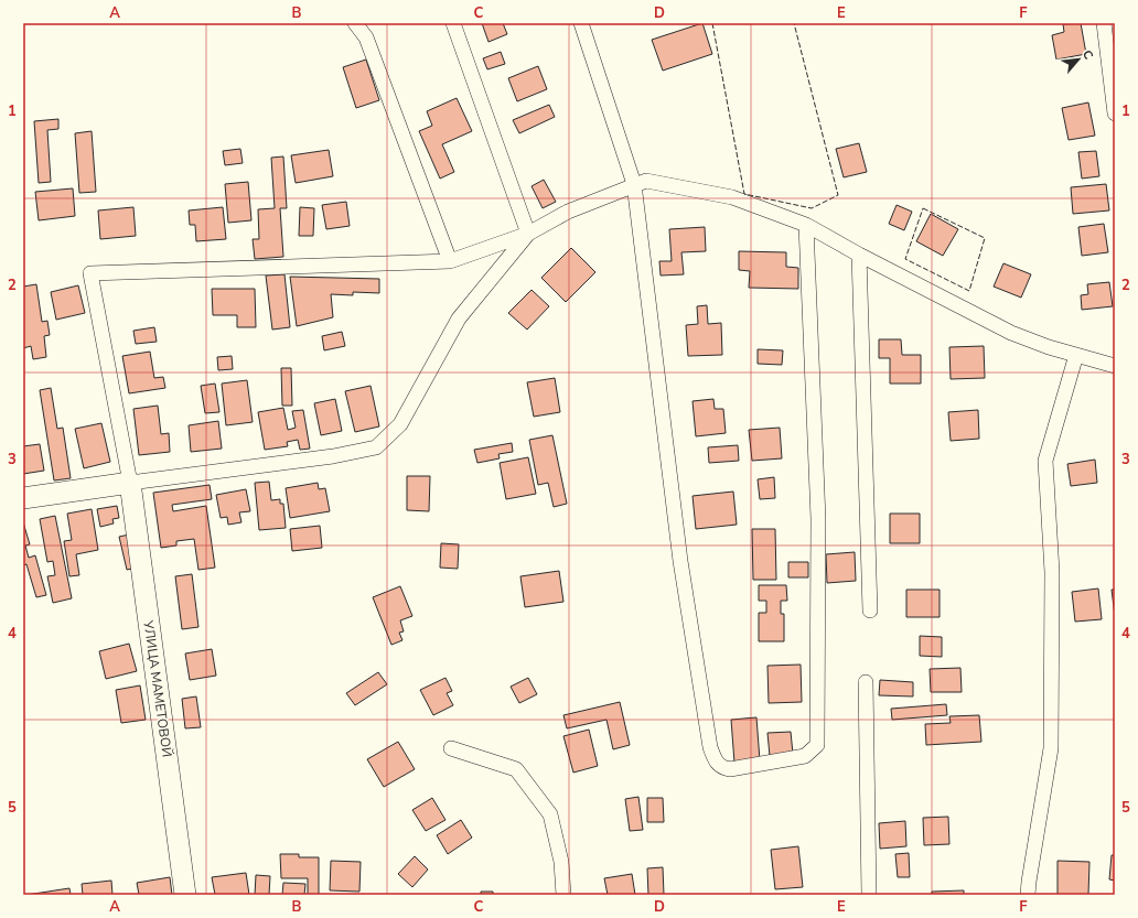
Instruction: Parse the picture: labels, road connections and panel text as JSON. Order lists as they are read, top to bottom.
{
  "streets": {
    "street": ["УЛИЦА МАМЕТОВОЙ"]
  },
  "north": "top right",
  "grid": {
    "columns": [
      "A",
      "B",
      "C",
      "D",
      "E",
      "F"
    ],
    "rows": [
      "1",
      "2",
      "3",
      "4",
      "5"
    ]
  }
}
